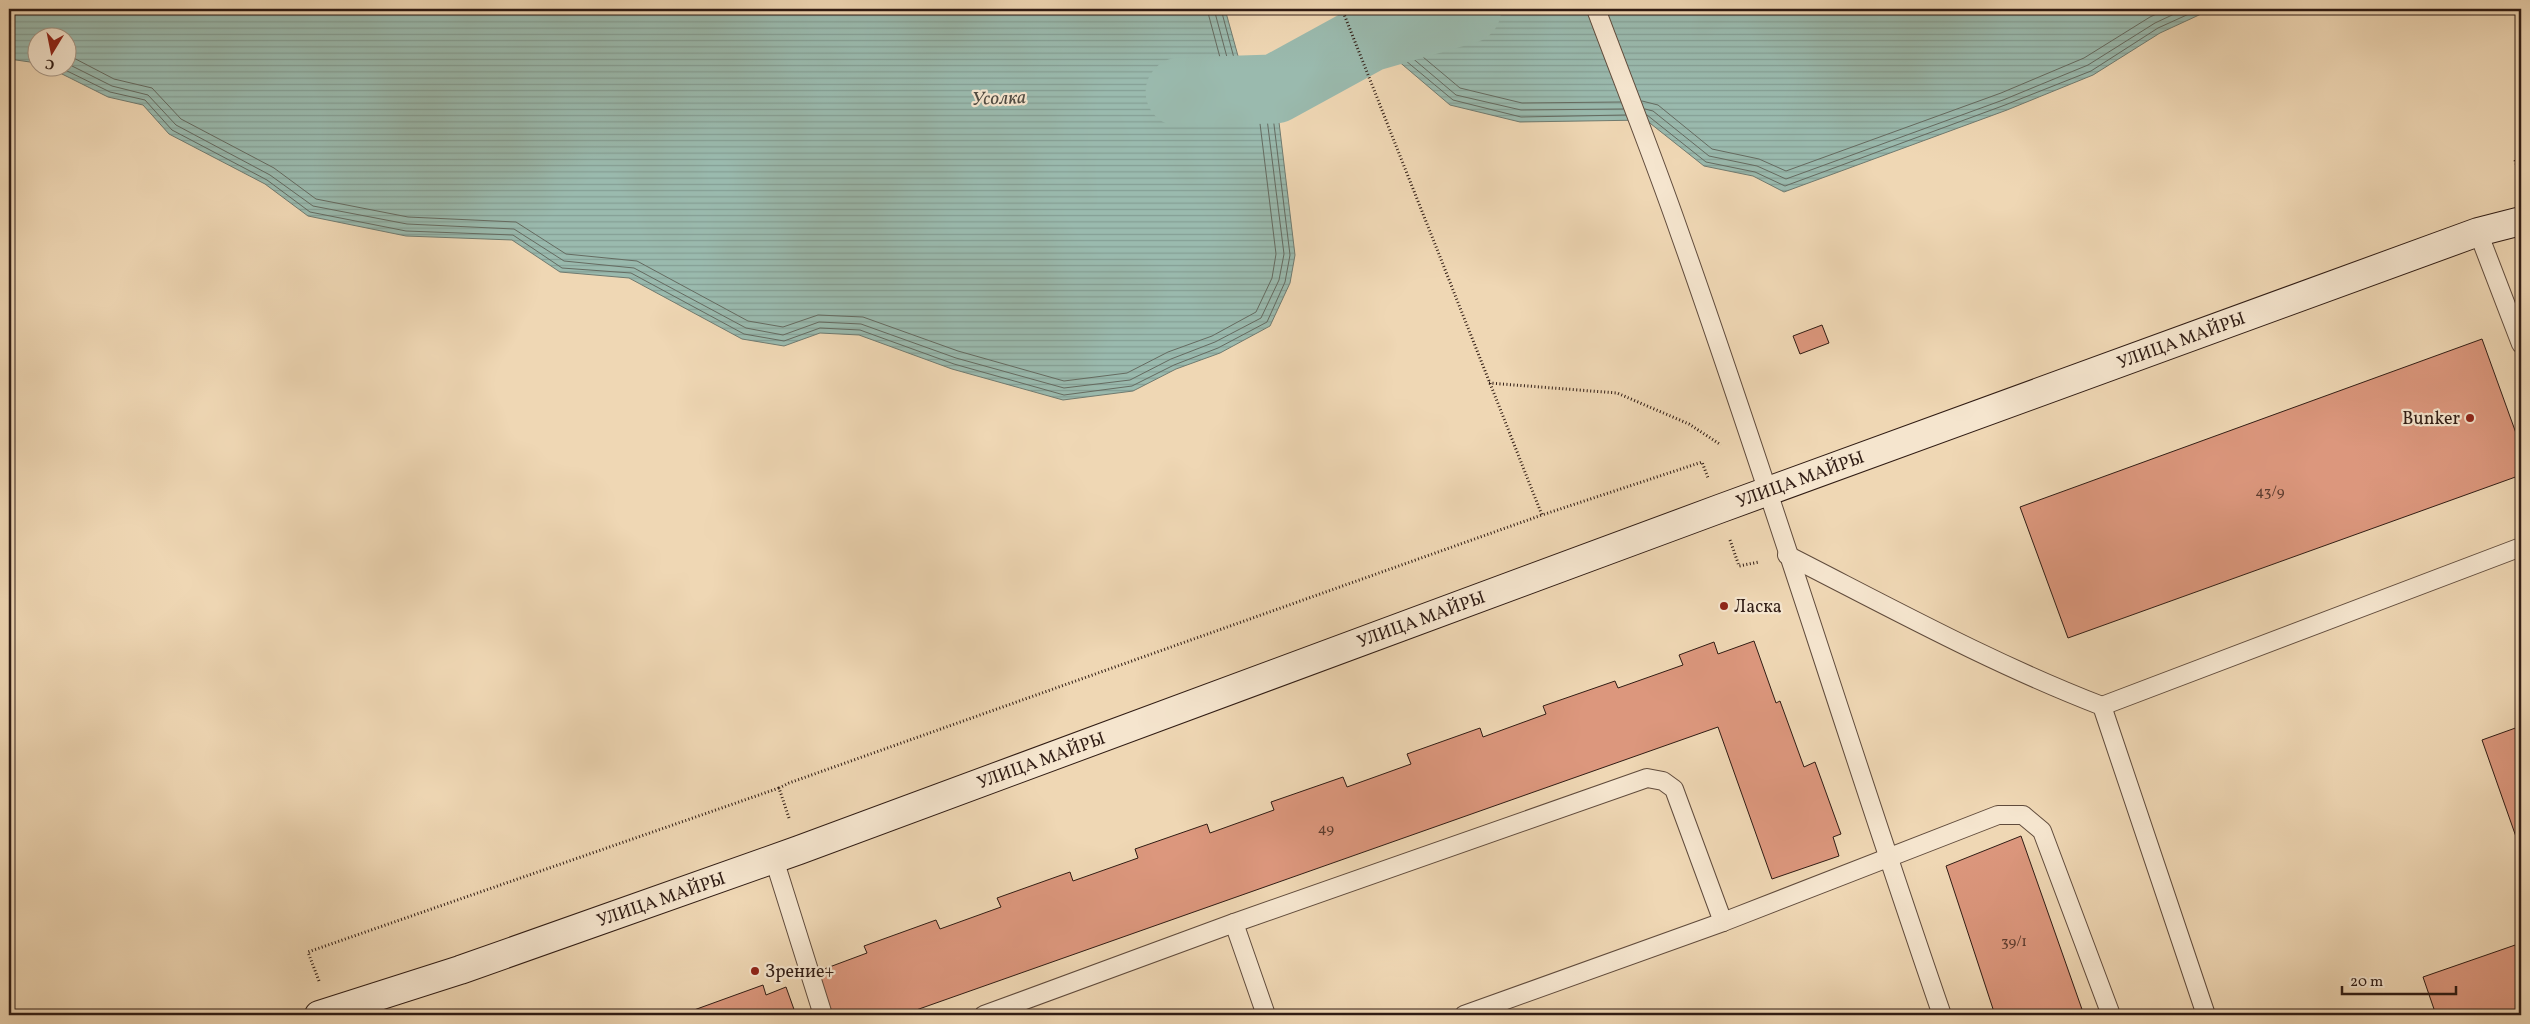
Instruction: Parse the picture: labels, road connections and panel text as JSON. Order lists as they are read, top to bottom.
{
  "streets": {
    "street": ["УЛИЦА МАЙРЫ"]
  },
  "water": ["Усолка"],
  "places": ["Bunker", "Ласка", "Зрение+"],
  "house_numbers": ["43/9", "49", "39/1"],
  "scale_bar": "20 m",
  "north": "bottom"
}
